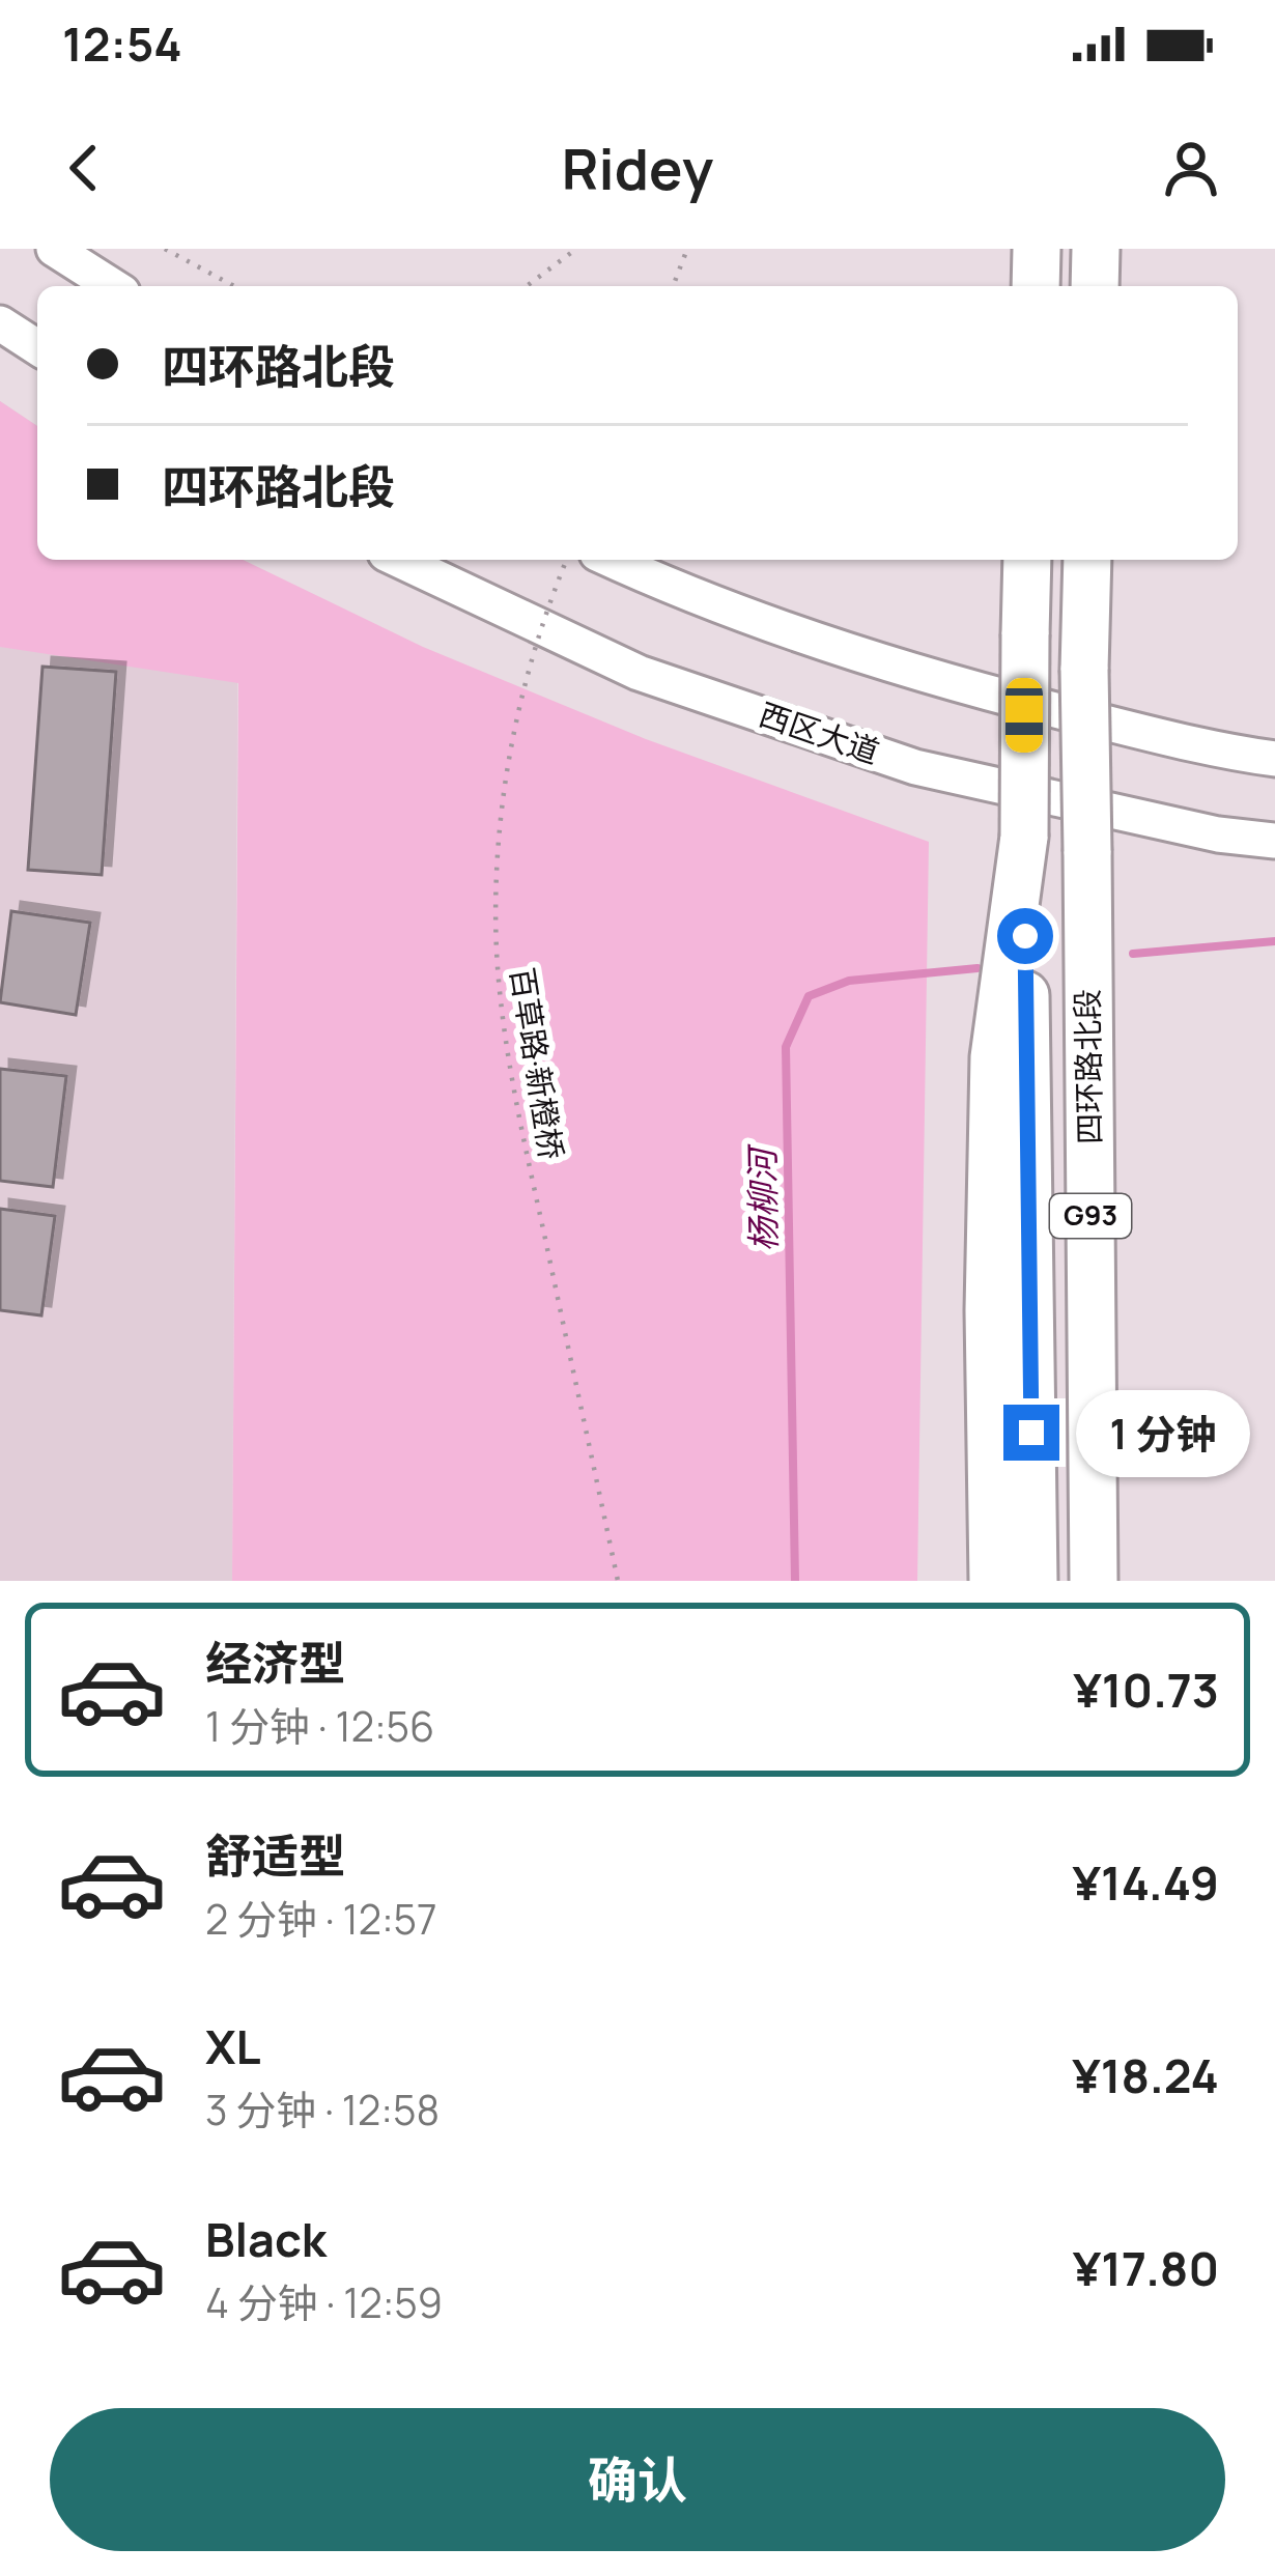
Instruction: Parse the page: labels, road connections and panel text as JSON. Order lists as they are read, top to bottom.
{
  "streets": {
    "highway": ["四环路北段", "G93"],
    "main road": ["西区大道"],
    "path": ["百草路·新橙桥"]
  },
  "water": ["杨柳河"],
  "page": {
    "status": "12:54",
    "header": "Ridey",
    "banner": ["四环路北段", "四环路北段"],
    "bubble": "1 分钟",
    "list": [
      {
        "name": "经济型",
        "note": "1 分钟 · 12:56",
        "value": "¥10.73"
      },
      {
        "name": "舒适型",
        "note": "2 分钟 · 12:57",
        "value": "¥14.49"
      },
      {
        "name": "XL",
        "note": "3 分钟 · 12:58",
        "value": "¥18.24"
      },
      {
        "name": "Black",
        "note": "4 分钟 · 12:59",
        "value": "¥17.80"
      }
    ],
    "buttons": "确认"
  }
}
